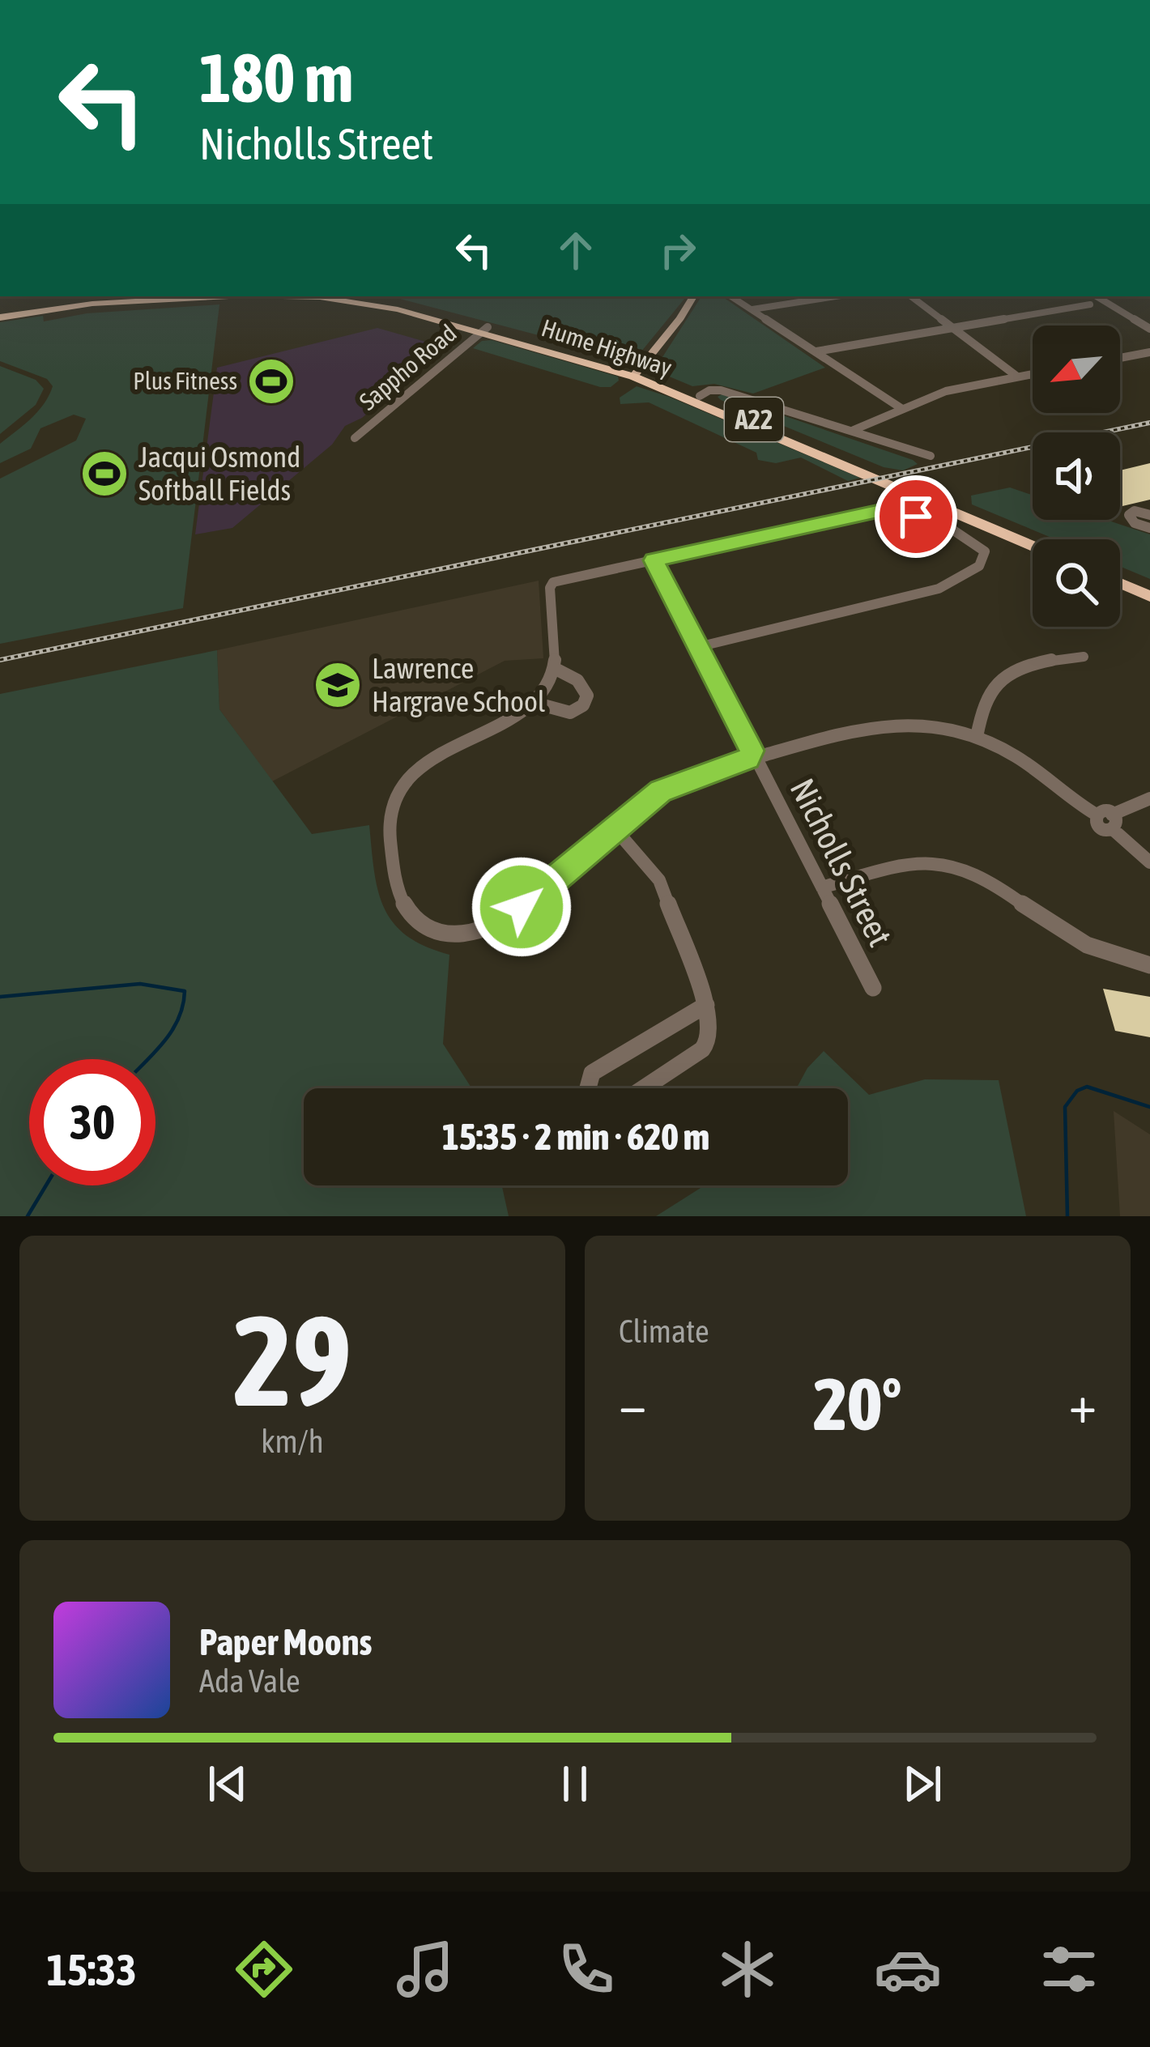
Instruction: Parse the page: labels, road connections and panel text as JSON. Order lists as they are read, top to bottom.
{
  "streets": {
    "highway": ["Hume Highway", "A22"],
    "street": ["Sappho Road", "Nicholls Street"]
  },
  "crossings": [
    ["Hume Highway", "Sappho Road"]
  ],
  "places": {
    "sports": ["Plus Fitness", "Jacqui Osmond Softball Fields"],
    "school or university": ["Lawrence Hargrave School"]
  },
  "north": "bottom left",
  "page": {
    "turn": ["180 m", "Nicholls Street"],
    "limit": "30",
    "trip": "15:35 · 2 min · 620 m",
    "tile": [
      ["29", "km/h"],
      "Climate"
    ],
    "heat": ["−", "20°", "+"],
    "song": ["Paper Moons", "Ada Vale"],
    "tabs": "15:33"
  }
}
